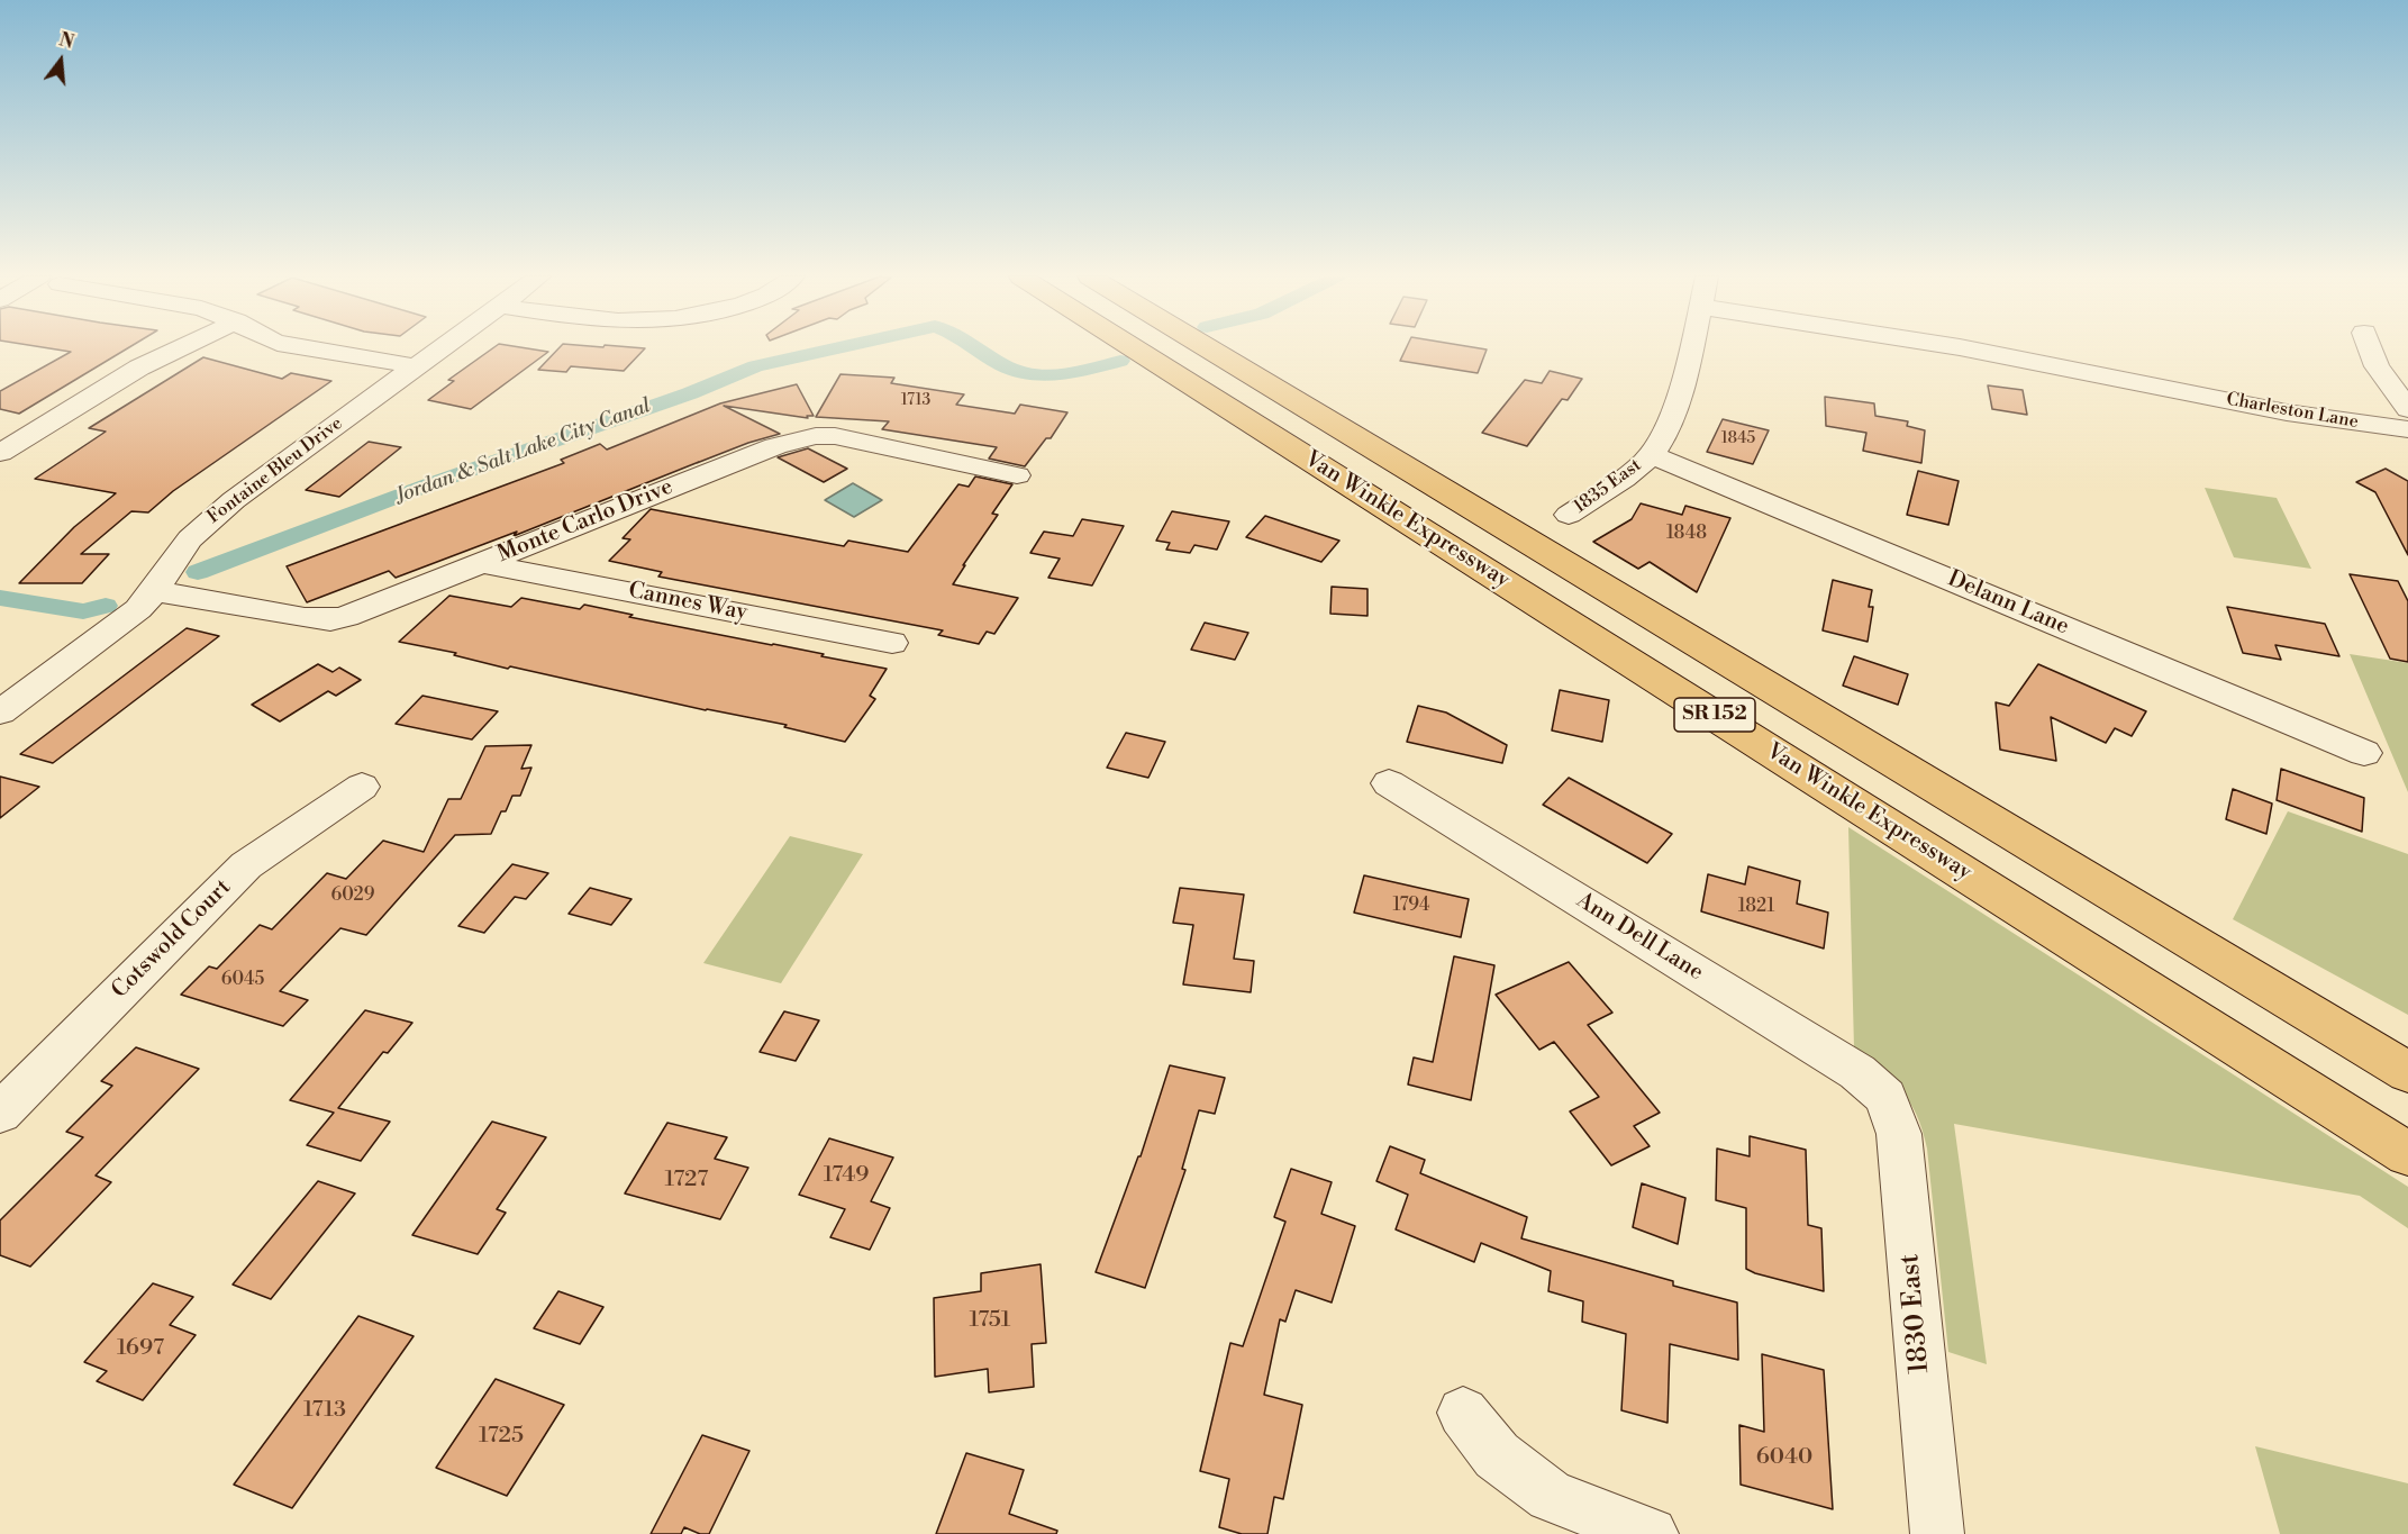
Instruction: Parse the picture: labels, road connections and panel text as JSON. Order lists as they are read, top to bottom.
{
  "streets": {
    "main road": ["Van Winkle Expressway", "SR 152"],
    "street": [
      "Charleston Lane",
      "Fontaine Bleu Drive",
      "1835 East",
      "Monte Carlo Drive",
      "Cannes Way",
      "Delann Lane",
      "Ann Dell Lane",
      "Cotswold Court",
      "1830 East"
    ]
  },
  "crossings": [
    ["Fontaine Bleu Drive", "Monte Carlo Drive"],
    ["1835 East", "Delann Lane"],
    ["Monte Carlo Drive", "Cannes Way"],
    ["Ann Dell Lane", "1830 East"]
  ],
  "water": ["Jordan & Salt Lake City Canal"],
  "house_numbers": [
    "1713",
    "1845",
    "1848",
    "6029",
    "1794",
    "1821",
    "6045",
    "1749",
    "1727",
    "1751",
    "1697",
    "1713",
    "1725",
    "6040"
  ],
  "north": "top"
}
